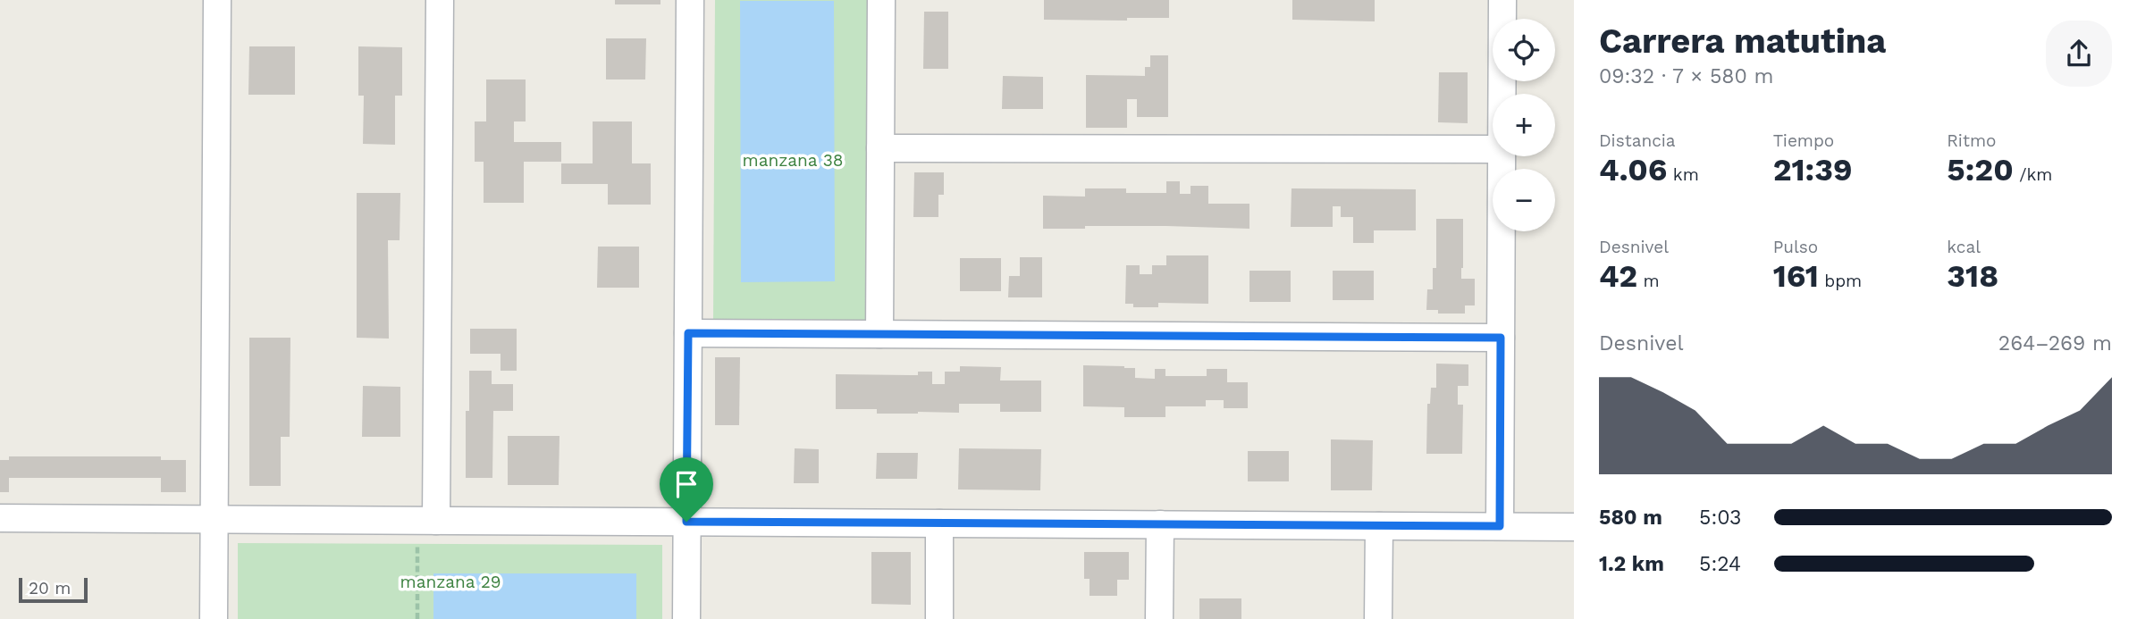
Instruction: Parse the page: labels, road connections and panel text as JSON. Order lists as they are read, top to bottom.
{
  "parks": ["manzana 38", "manzana 29"],
  "scale_bar": "20 m",
  "page": {
    "heading": ["Carrera matutina", "09:32 · 7 × 580 m"],
    "map_buttons": ["+", "−"],
    "stats": [
      ["Distancia", "4.06 km"],
      ["Tiempo", "21:39"],
      ["Ritmo", "5:20 /km"],
      ["Desnivel", "42 m"],
      ["Pulso", "161 bpm"],
      ["kcal", "318"]
    ],
    "chart": ["Desnivel", "264–269 m"],
    "list": [
      {
        "name": "580 m",
        "note": "5:03"
      },
      {
        "name": "1.2 km",
        "note": "5:24"
      }
    ],
    "scale": "20 m"
  }
}
